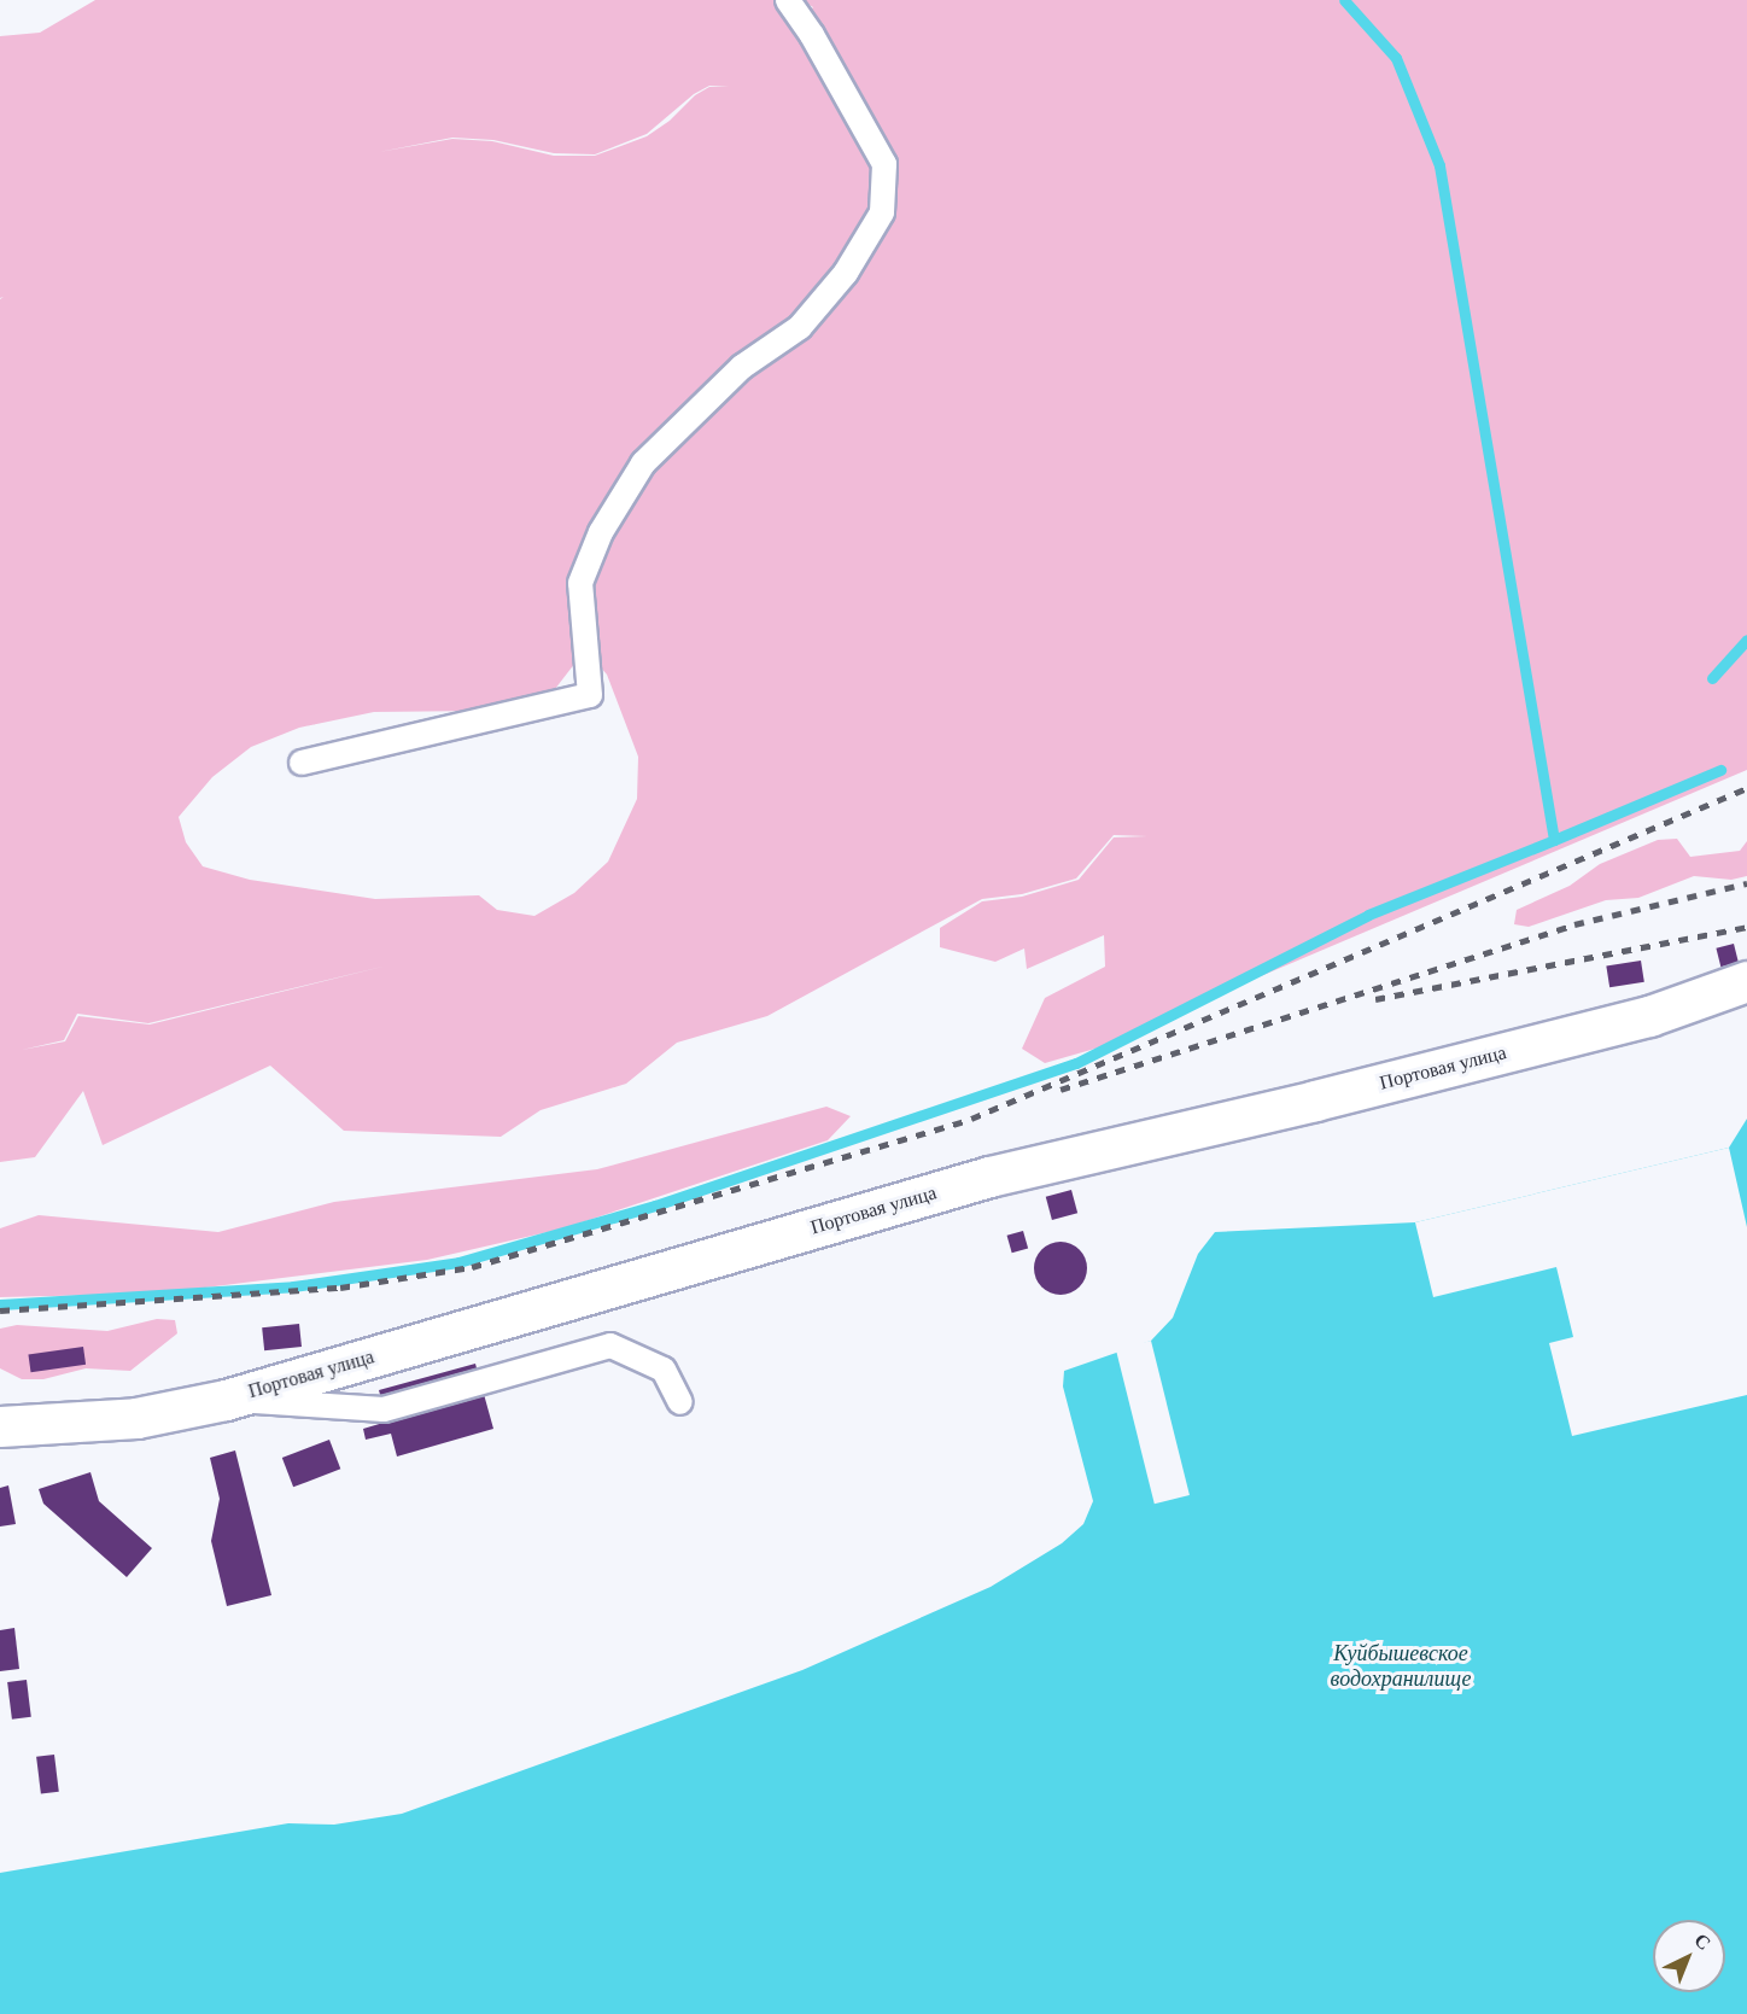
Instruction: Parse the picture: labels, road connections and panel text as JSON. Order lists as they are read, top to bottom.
{
  "streets": {
    "street": ["Портовая улица"]
  },
  "water": ["Куйбышевское водохранилище"],
  "north": "top right"
}
